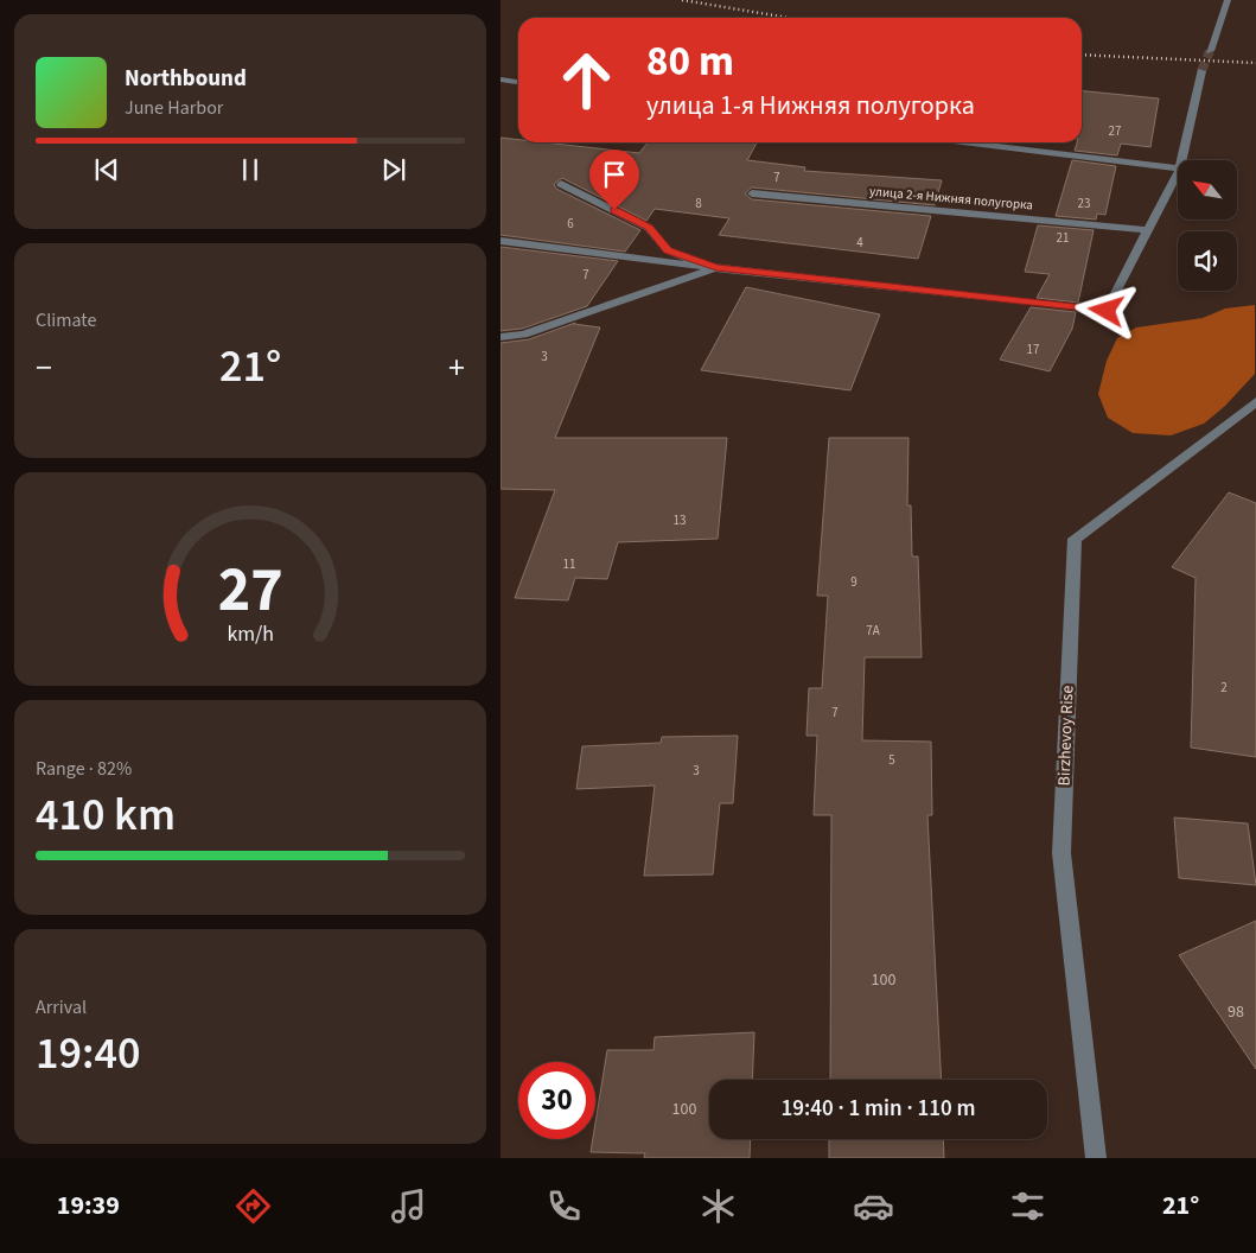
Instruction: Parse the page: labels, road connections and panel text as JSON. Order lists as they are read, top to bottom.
{
  "streets": {
    "street": ["улица 2-я Нижняя полугорка", "Birzhevoy Rise"]
  },
  "house_numbers": [
    "27",
    "7",
    "8",
    "23",
    "6",
    "21",
    "4",
    "7",
    "17",
    "3",
    "13",
    "11",
    "9",
    "7А",
    "2",
    "7",
    "5",
    "3",
    "100",
    "98",
    "100"
  ],
  "north": "top left",
  "page": {
    "turn": ["80 m", "улица 1-я Нижняя полугорка"],
    "song": ["Northbound", "June Harbor"],
    "tile": [
      "Climate",
      ["Range · 82%", "410 km"],
      ["Arrival", "19:40"]
    ],
    "heat": ["−", "21°", "+"],
    "limit": "30",
    "trip": "19:40 · 1 min · 110 m",
    "tabs": ["19:39", "21°"],
    "gauge": ["27", "km/h"]
  }
}
